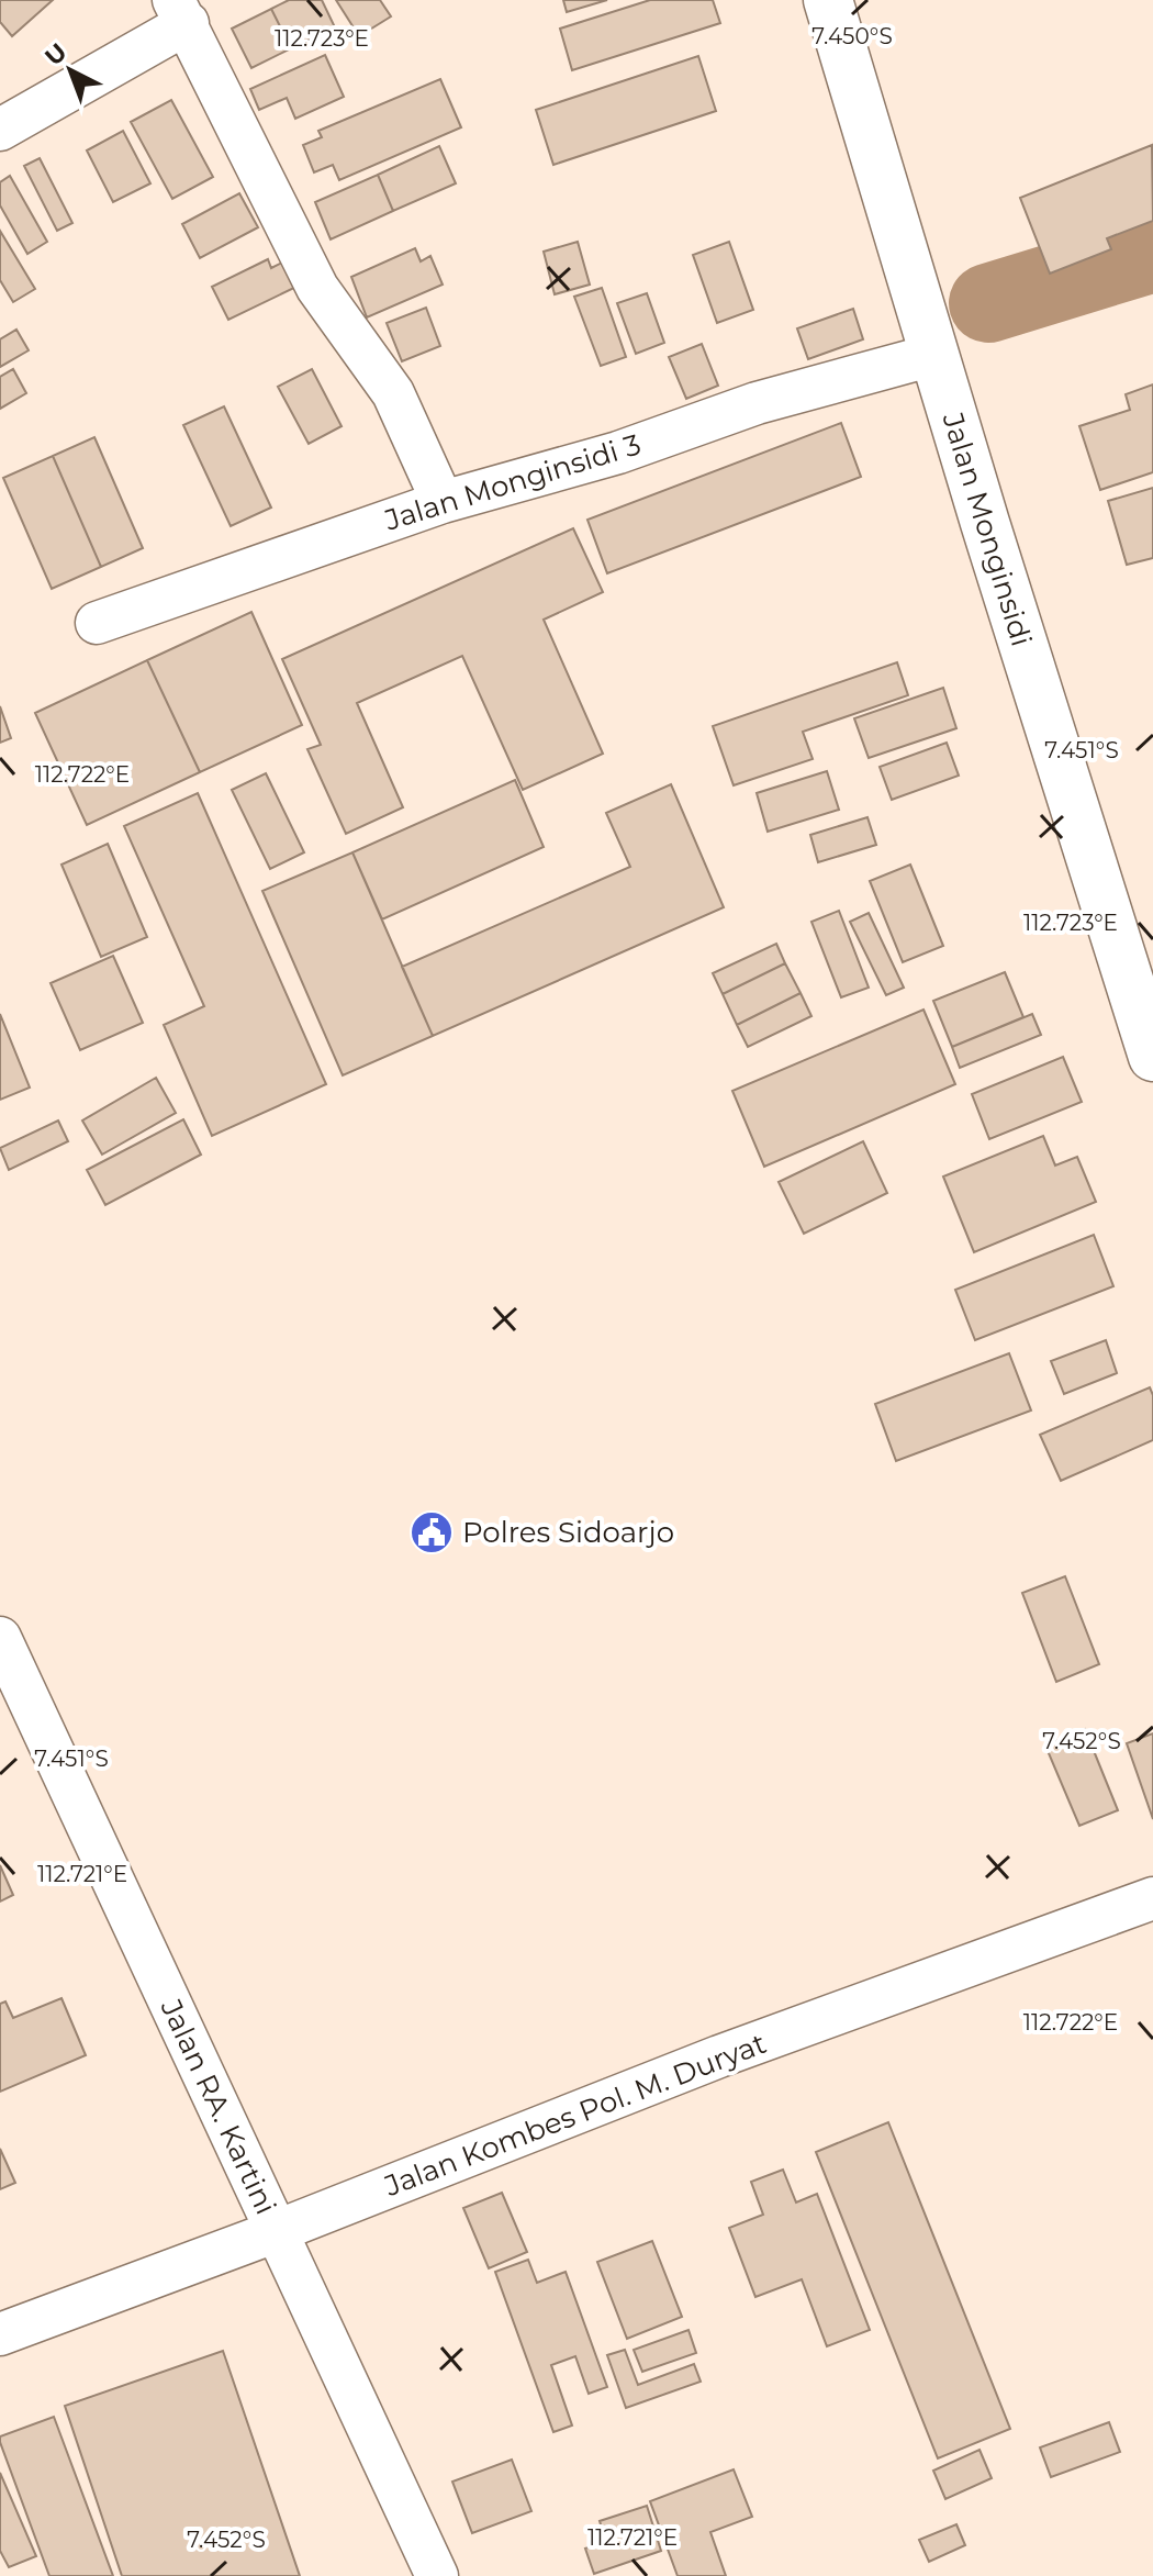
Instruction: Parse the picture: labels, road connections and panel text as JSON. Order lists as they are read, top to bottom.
{
  "streets": {
    "main road": ["Jalan Monginsidi"],
    "street": ["Jalan Monginsidi 3", "Jalan RA. Kartini", "Jalan Kombes Pol. M. Duryat"]
  },
  "crossings": [
    ["Jalan Monginsidi 3", "Jalan Monginsidi"],
    ["Jalan RA. Kartini", "Jalan Kombes Pol. M. Duryat"]
  ],
  "places": {
    "public building": ["Polres Sidoarjo"]
  },
  "north": "top left",
  "coordinates": [
    "7.450°S",
    "112.723°E",
    "7.451°S",
    "112.722°E",
    "7.452°S",
    "112.721°E"
  ]
}
